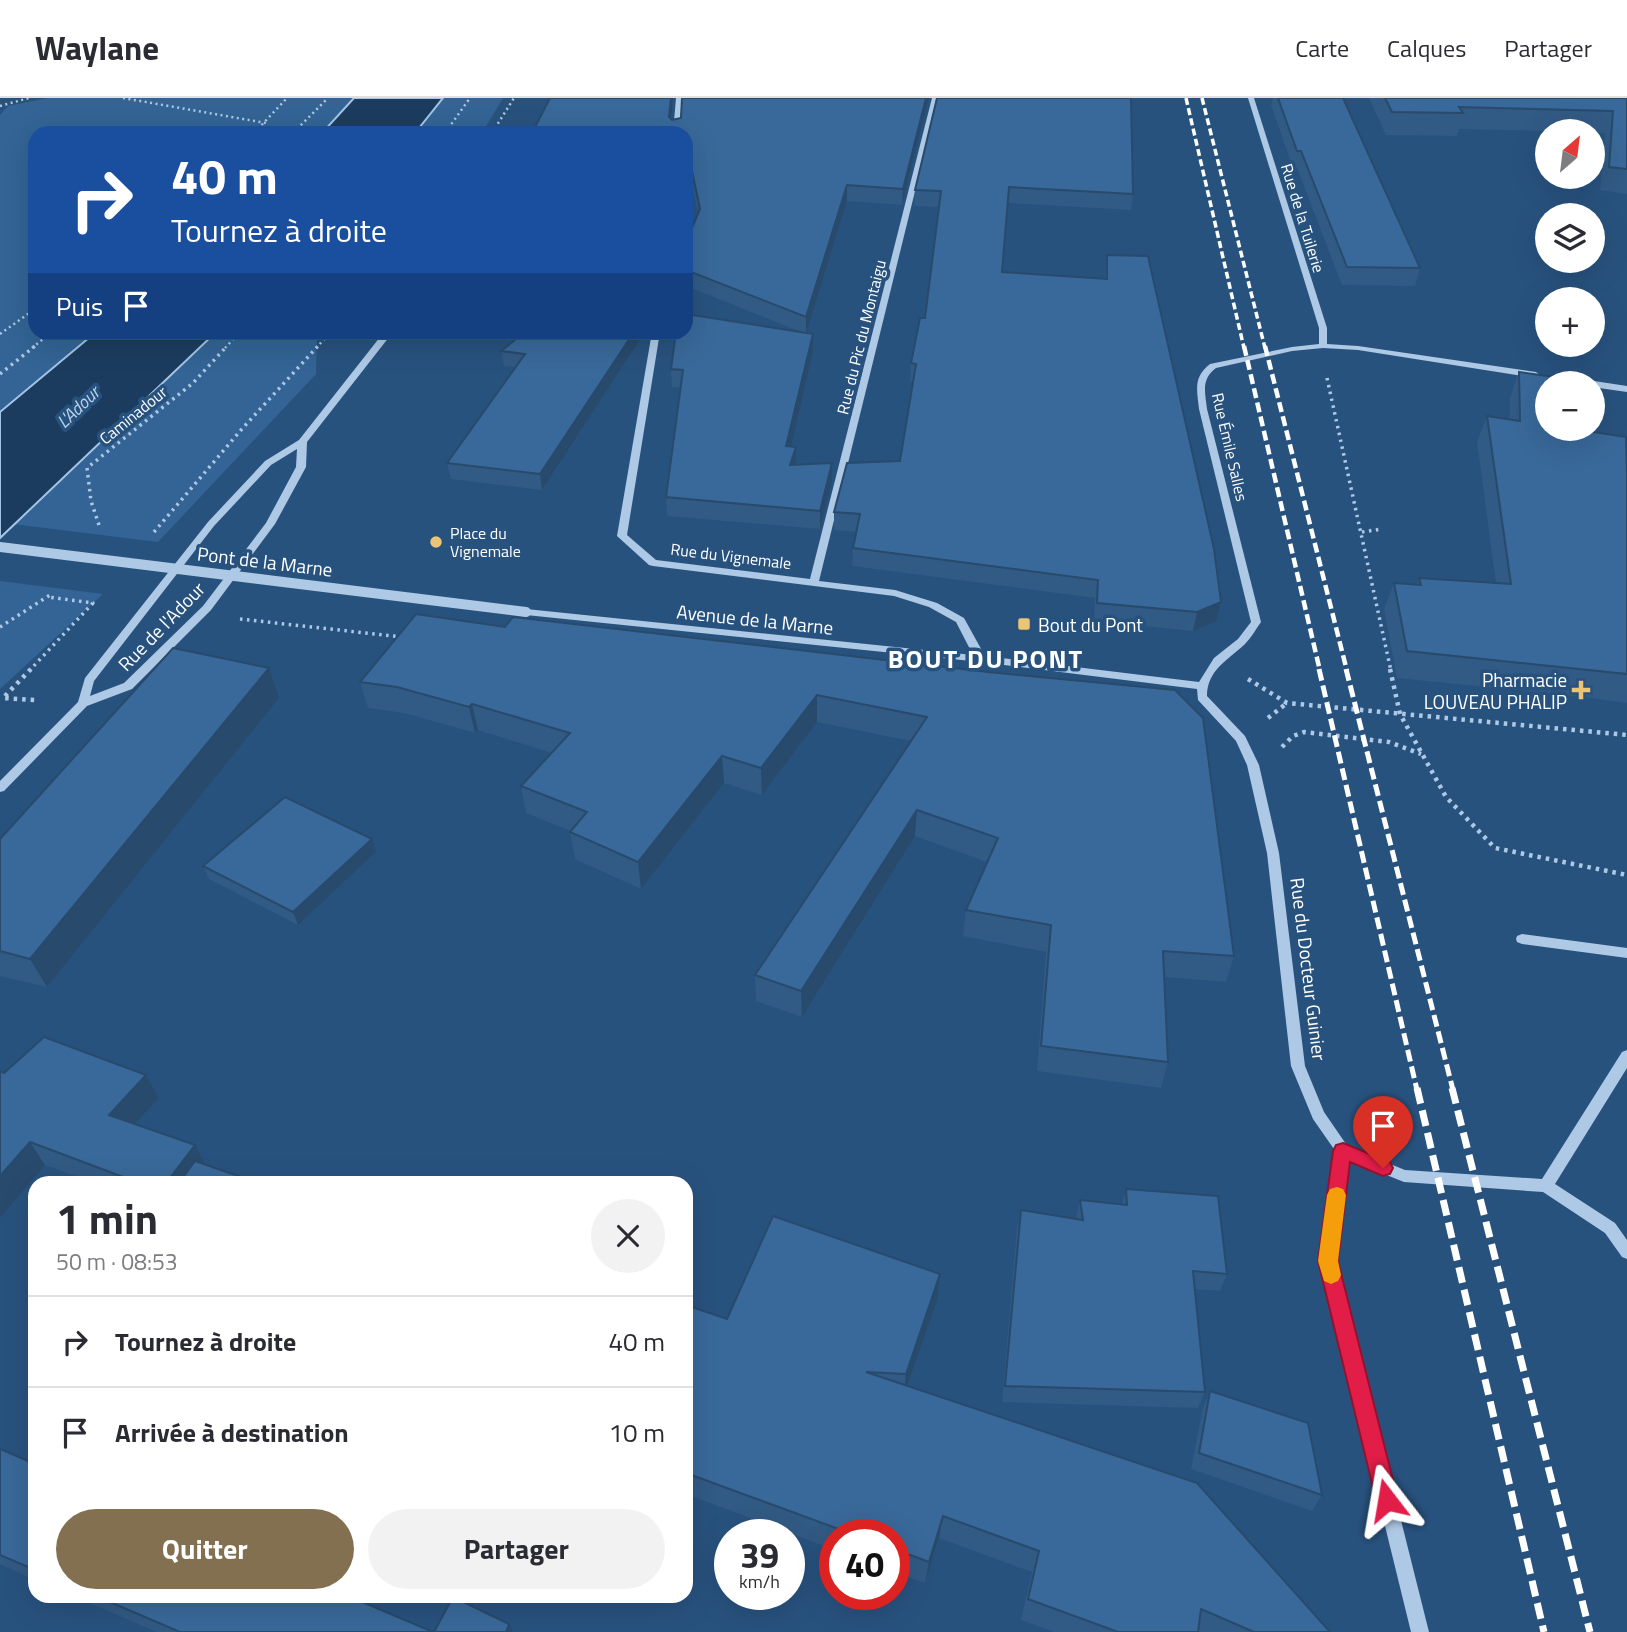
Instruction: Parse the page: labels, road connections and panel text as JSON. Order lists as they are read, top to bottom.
{
  "streets": {
    "street": [
      "Rue de la Tuilerie",
      "Rue du Pic du Montaigu",
      "Rue Émile Salles",
      "Rue du Vignemale",
      "Pont de la Marne",
      "Avenue de la Marne",
      "Rue de l'Adour",
      "Rue du Docteur Guinier"
    ],
    "path": ["Caminadour"]
  },
  "crossings": [
    ["Rue de la Tuilerie", "Rue Émile Salles"],
    ["Rue du Pic du Montaigu", "Rue du Vignemale"],
    ["Rue Émile Salles", "Avenue de la Marne"],
    ["Rue Émile Salles", "Rue du Docteur Guinier"],
    ["Rue du Vignemale", "Avenue de la Marne"],
    ["Pont de la Marne", "Avenue de la Marne"],
    ["Avenue de la Marne", "Rue du Docteur Guinier"]
  ],
  "districts": ["BOUT DU PONT"],
  "water": ["L'Adour"],
  "places": {
    "other": ["Place du Vignemale"],
    "transit": ["Bout du Pont"],
    "health": ["Pharmacie LOUVEAU PHALIP"]
  },
  "north": "top right",
  "page": {
    "header": "Waylane",
    "nav": ["Carte", "Calques", "Partager"],
    "map_buttons": ["+", "−"],
    "turn": ["40 m", "Tournez à droite"],
    "then": "Puis",
    "heading": ["1 min", "50 m · 08:53"],
    "list": [
      {
        "name": "Tournez à droite",
        "value": "40 m"
      },
      {
        "name": "Arrivée à destination",
        "value": "10 m"
      }
    ],
    "buttons": ["Quitter", "Partager"],
    "speed": "39 km/h",
    "limit": "40"
  }
}
